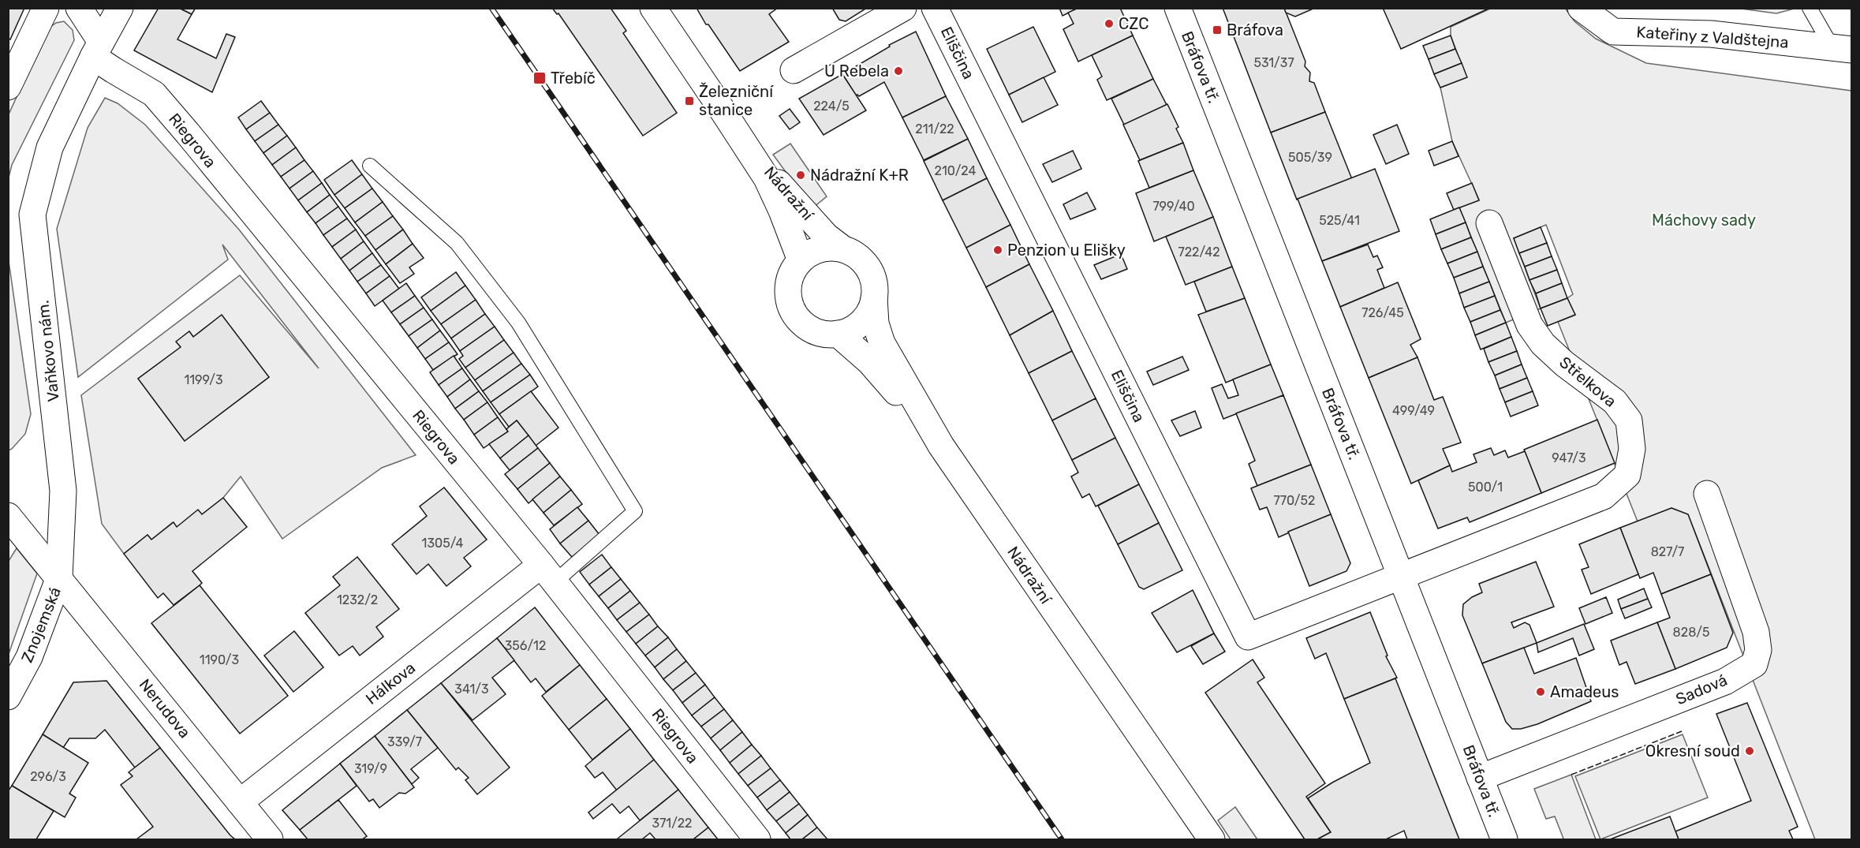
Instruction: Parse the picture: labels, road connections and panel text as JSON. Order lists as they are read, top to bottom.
{
  "streets": {
    "street": [
      "Kateřiny z Valdštejna",
      "Eliščina",
      "Bráfova tř.",
      "Riegrova",
      "Nádražní",
      "Vaňkovo nám.",
      "Střelkova",
      "Znojemská",
      "Hálkova",
      "Sadová",
      "Nerudova"
    ]
  },
  "crossings": [
    ["Eliščina", "Bráfova tř."],
    ["Eliščina", "Střelkova"],
    ["Bráfova tř.", "Střelkova"],
    ["Bráfova tř.", "Sadová"],
    ["Riegrova", "Vaňkovo nám."],
    ["Riegrova", "Hálkova"],
    ["Vaňkovo nám.", "Znojemská"],
    ["Vaňkovo nám.", "Nerudova"],
    ["Znojemská", "Nerudova"],
    ["Hálkova", "Nerudova"]
  ],
  "parks": ["Máchovy sady"],
  "places": {
    "other": [
      "CZC",
      "U Rebela",
      "Nádražní K+R",
      "Penzion u Elišky",
      "Amadeus",
      "Okresní soud"
    ],
    "transit": ["Bráfova", "Třebíč", "Železniční stanice"]
  },
  "house_numbers": [
    "531/37",
    "224/5",
    "211/22",
    "505/39",
    "210/24",
    "799/40",
    "525/41",
    "722/42",
    "726/45",
    "1199/3",
    "499/49",
    "947/3",
    "500/1",
    "770/52",
    "1305/4",
    "827/7",
    "1232/2",
    "828/5",
    "356/12",
    "1190/3",
    "341/3",
    "339/7",
    "319/9",
    "296/3",
    "371/22"
  ]
}
